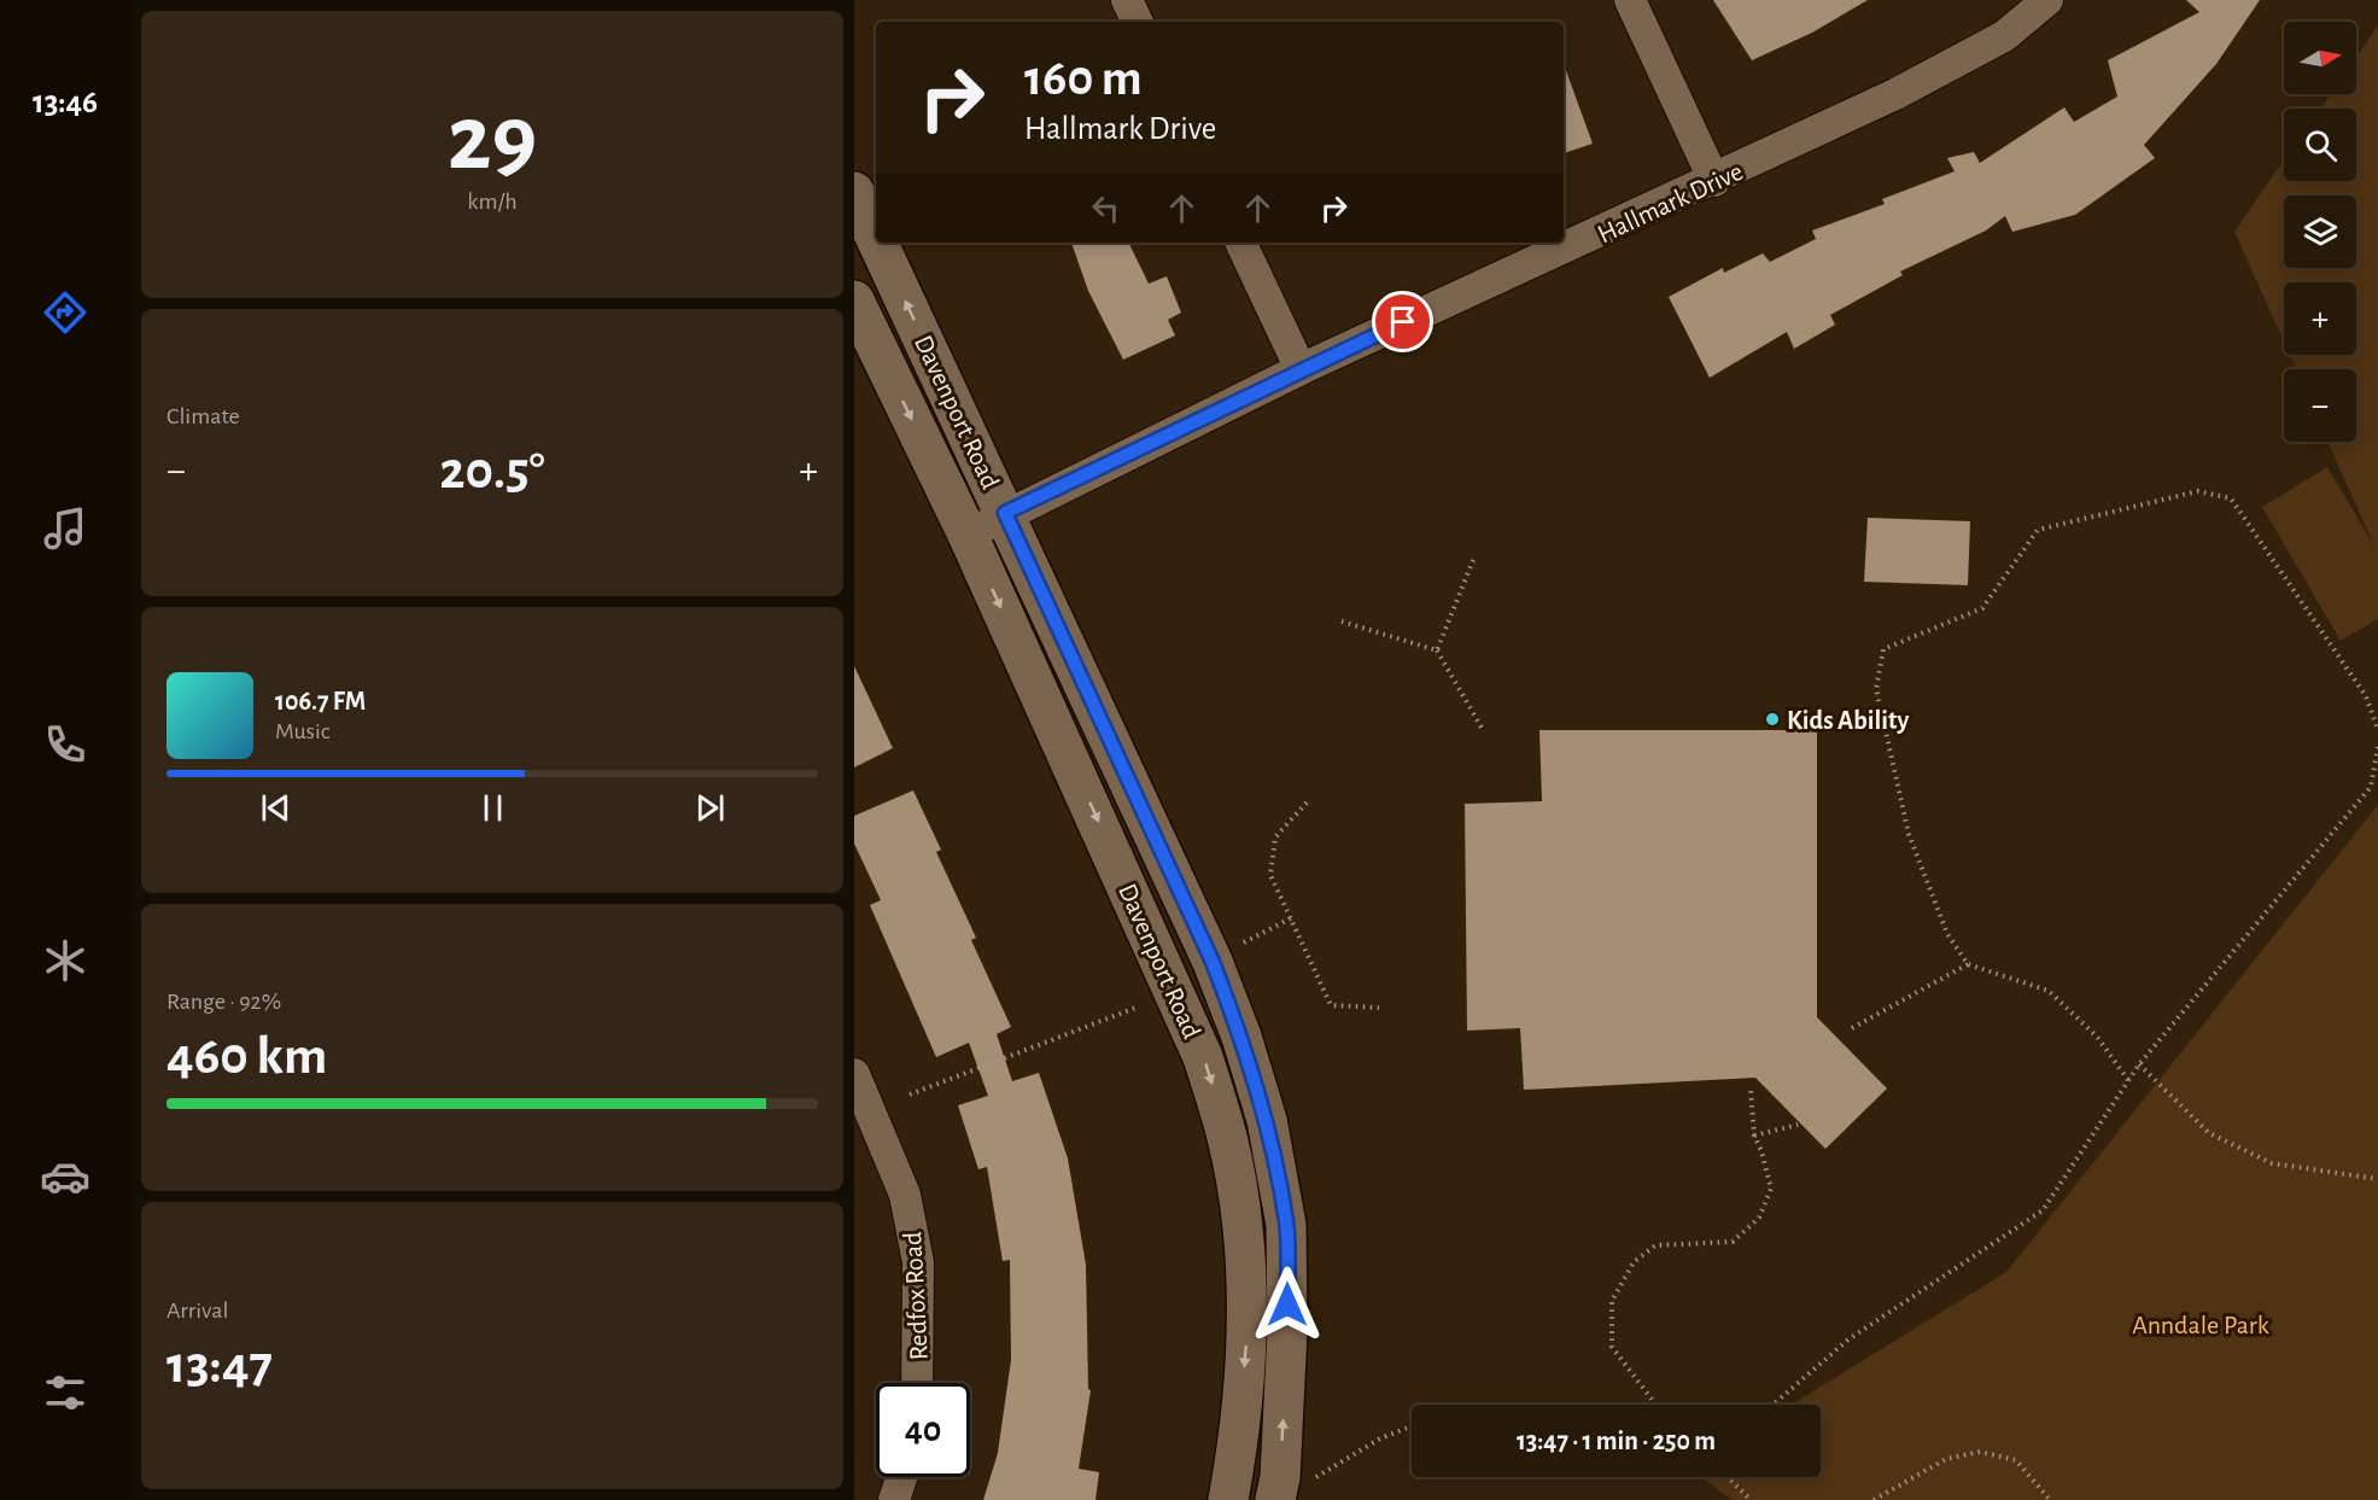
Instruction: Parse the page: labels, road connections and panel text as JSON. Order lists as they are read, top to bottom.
{
  "streets": {
    "street": ["Hallmark Drive", "Davenport Road", "Redfox Road"]
  },
  "crossings": [
    ["Hallmark Drive", "Davenport Road"]
  ],
  "parks": ["Anndale Park"],
  "places": ["Kids Ability"],
  "north": "right",
  "page": {
    "tabs": "13:46",
    "tile": [
      ["29", "km/h"],
      "Climate",
      ["Range · 92%", "460 km"],
      ["Arrival", "13:47"]
    ],
    "map_buttons": ["+", "−"],
    "turn": ["160 m", "Hallmark Drive"],
    "heat": ["−", "20.5°", "+"],
    "song": ["106.7 FM", "Music"],
    "limit": "40",
    "trip": "13:47 · 1 min · 250 m"
  }
}
